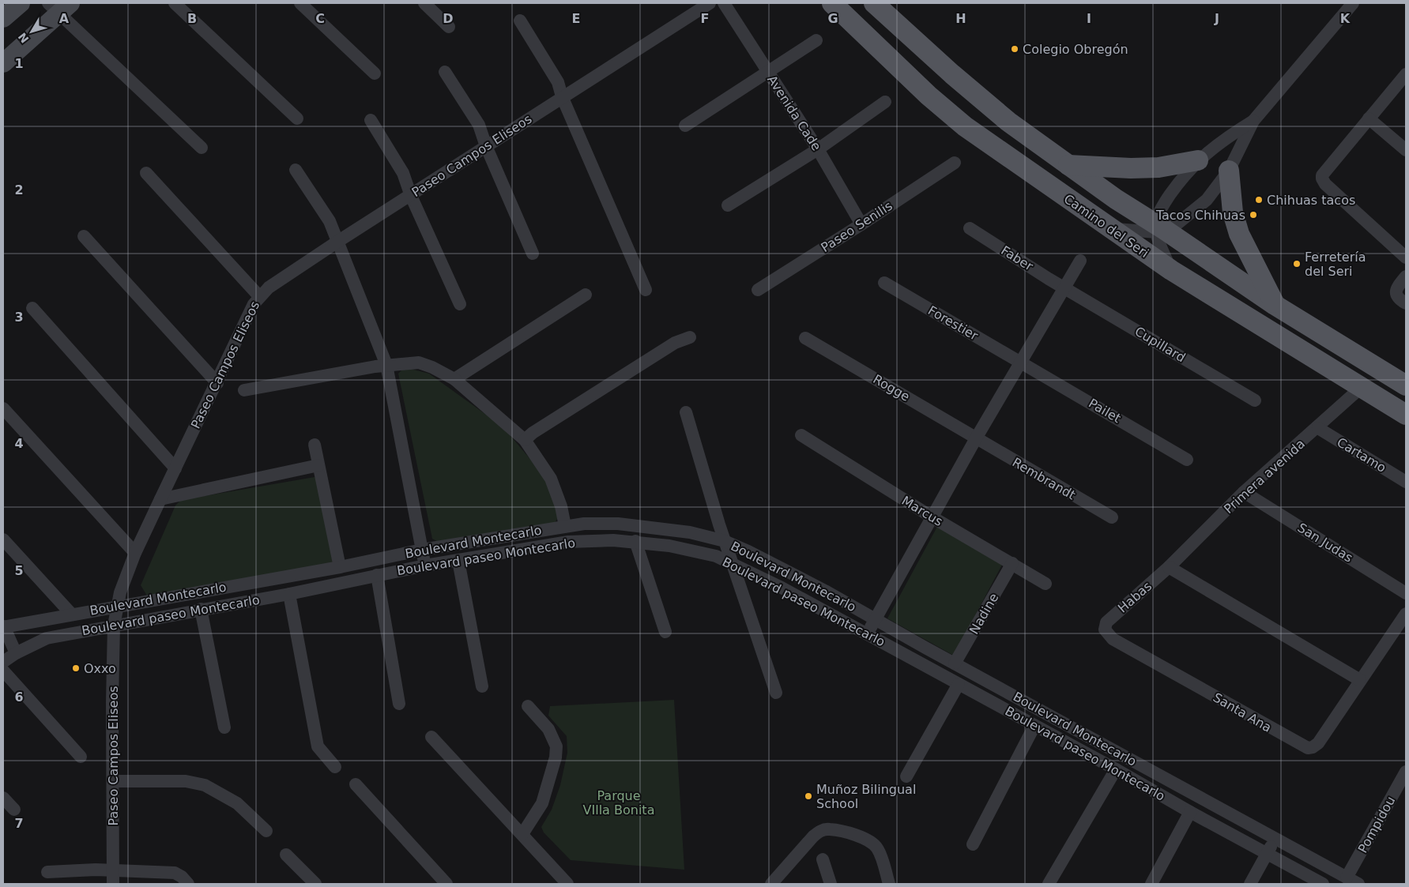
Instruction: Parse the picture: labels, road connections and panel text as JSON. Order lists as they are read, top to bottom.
{
  "streets": {
    "main road": ["Camino del Seri"],
    "street": [
      "Avenida Cade",
      "Paseo Campos Eliseos",
      "Paseo Senilis",
      "Faber",
      "Forestier",
      "Cupillard",
      "Rogge",
      "Pailet",
      "Cartamo",
      "Primera avenida",
      "Rembrandt",
      "Marcus",
      "Boulevard Montecarlo",
      "San Judas",
      "Boulevard paseo Montecarlo",
      "Habas",
      "Nadine",
      "Santa Ana",
      "Pompidou"
    ]
  },
  "crossings": [
    ["Avenida Cade", "Paseo Senilis"],
    ["Paseo Campos Eliseos", "Boulevard Montecarlo"],
    ["Paseo Campos Eliseos", "Boulevard paseo Montecarlo"],
    ["Camino del Seri", "Primera avenida"],
    ["Faber", "Cupillard"],
    ["Forestier", "Pailet"],
    ["Rogge", "Rembrandt"],
    ["Cartamo", "Primera avenida"],
    ["Primera avenida", "San Judas"],
    ["Primera avenida", "Habas"],
    ["Marcus", "Nadine"],
    ["Boulevard Montecarlo", "Nadine"],
    ["Boulevard Montecarlo", "Pompidou"],
    ["Habas", "Santa Ana"]
  ],
  "parks": ["Parque VIlla Bonita"],
  "places": [
    "Colegio Obregón",
    "Chihuas tacos",
    "Tacos Chihuas",
    "Ferretería del Seri",
    "Oxxo",
    "Muñoz Bilingual School"
  ],
  "north": "bottom left",
  "grid": {
    "columns": [
      "A",
      "B",
      "C",
      "D",
      "E",
      "F",
      "G",
      "H",
      "I",
      "J",
      "K"
    ],
    "rows": [
      "1",
      "2",
      "3",
      "4",
      "5",
      "6",
      "7"
    ]
  }
}
